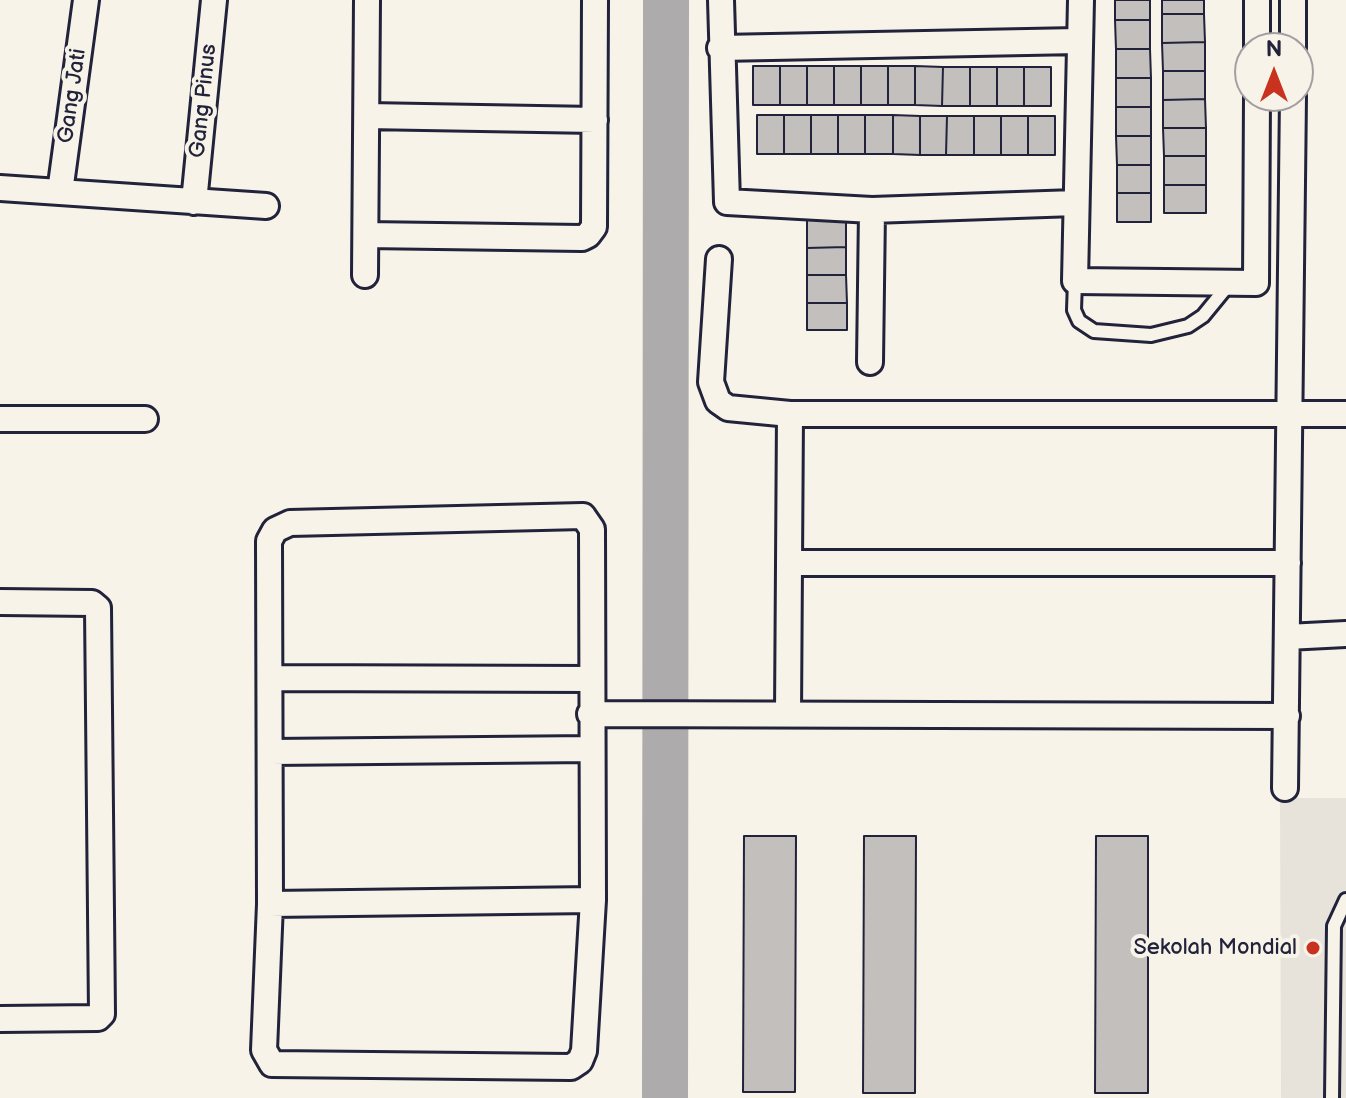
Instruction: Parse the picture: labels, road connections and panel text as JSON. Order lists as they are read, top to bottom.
{
  "streets": {
    "street": ["Gang Jati", "Gang Pinus"]
  },
  "places": ["Sekolah Mondial"],
  "north": "top"
}
